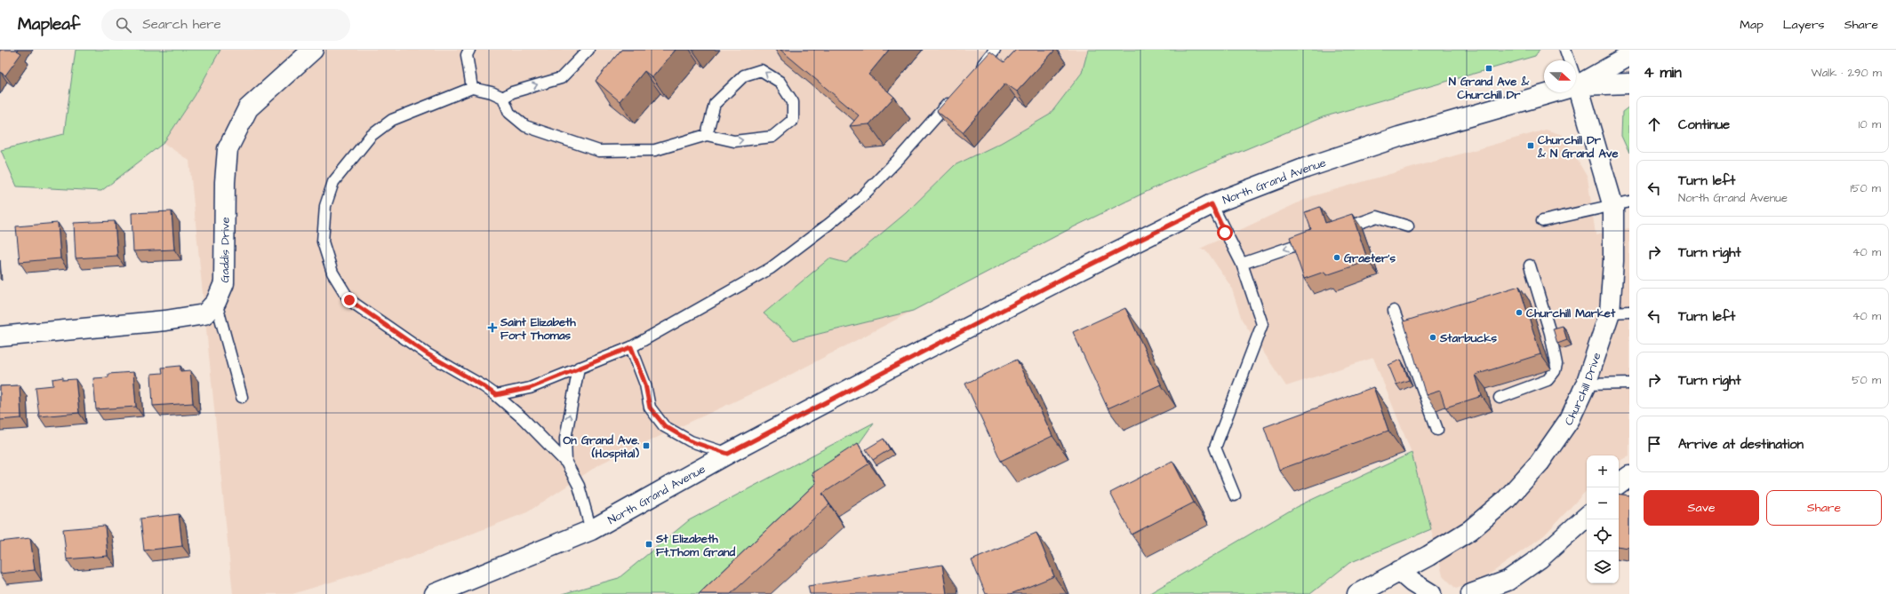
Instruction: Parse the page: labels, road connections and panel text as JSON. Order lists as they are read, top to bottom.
{
  "streets": {
    "main road": ["North Grand Avenue", "Gaddis Drive", "Churchill Drive"]
  },
  "crossings": [
    ["North Grand Avenue", "Churchill Drive"]
  ],
  "places": {
    "transit": [
      "N Grand Ave & Churchill Dr",
      "Churchill Dr & N Grand Ave",
      "On Grand Ave. (Hospital)",
      "St Elizabeth Ft.Thom Grand"
    ],
    "other": ["Graeter's", "Churchill Market", "Starbucks"],
    "health": ["Saint Elizabeth Fort Thomas"]
  },
  "north": "right",
  "page": {
    "header": "Mapleaf",
    "search": "Search here",
    "nav": ["Map", "Layers", "Share"],
    "heading": ["4 min", "Walk · 290 m"],
    "list": [
      ["Continue", "10 m"],
      ["Turn left", "North Grand Avenue", "150 m"],
      ["Turn right", "40 m"],
      ["Turn left", "40 m"],
      ["Turn right", "50 m"],
      "Arrive at destination"
    ],
    "map_buttons": ["+", "−"],
    "buttons": ["Save", "Share"]
  }
}
